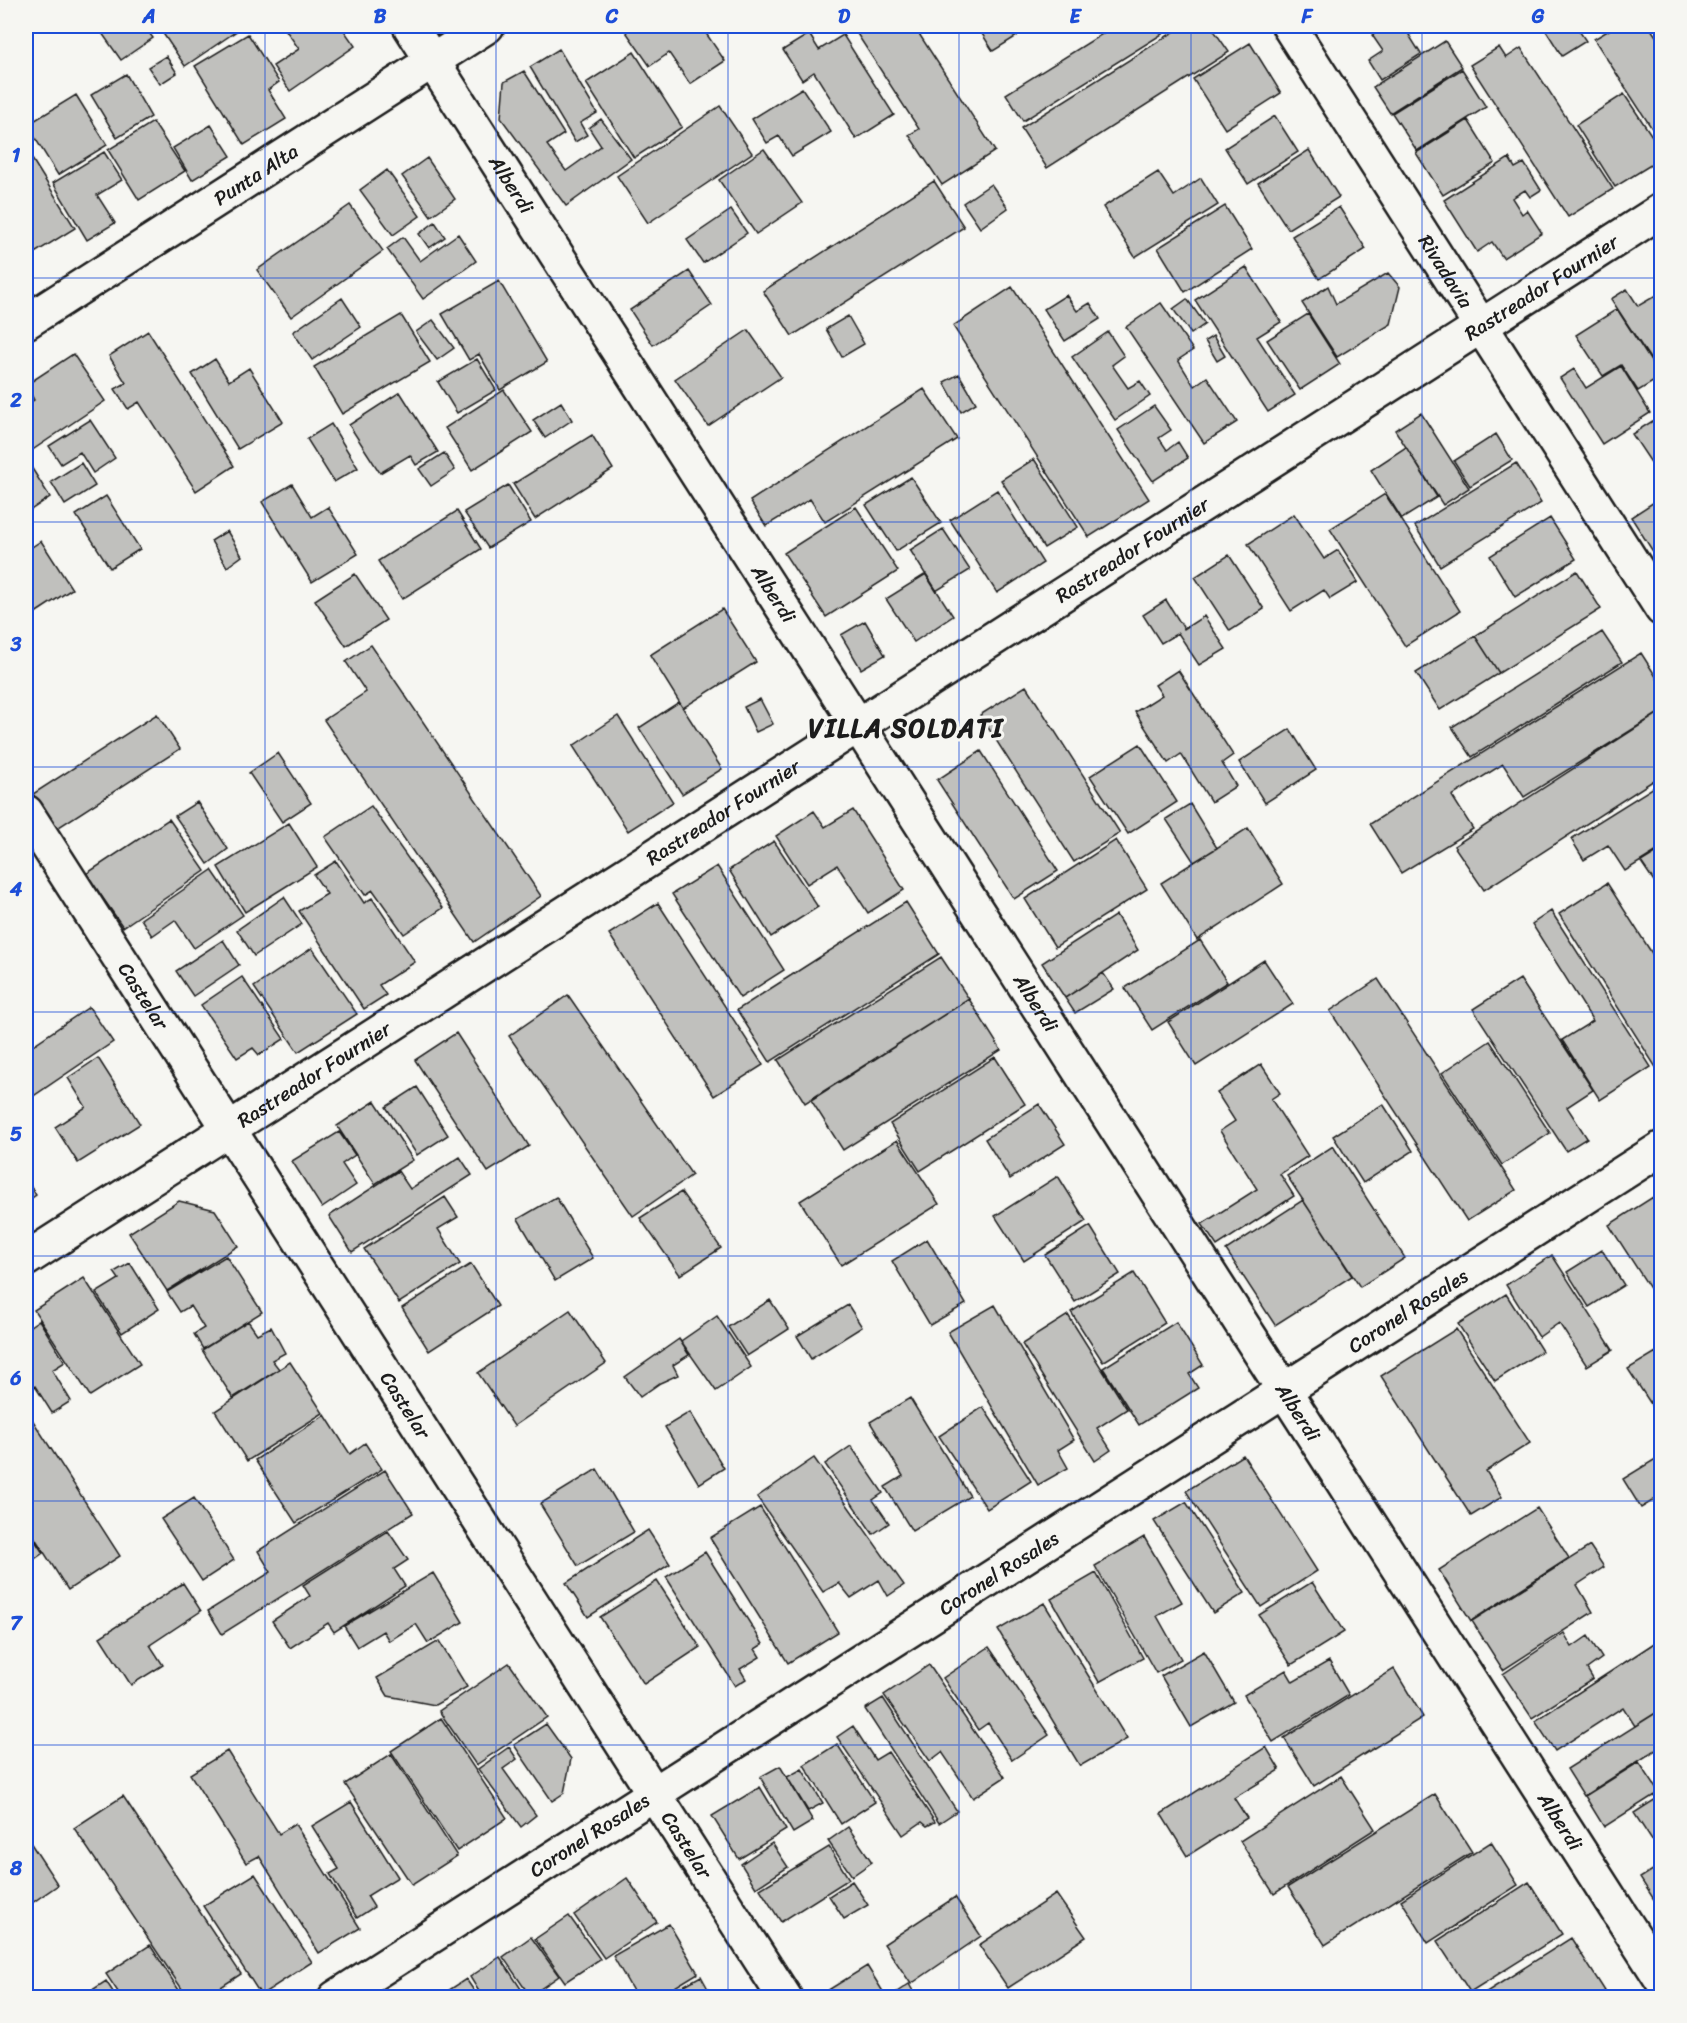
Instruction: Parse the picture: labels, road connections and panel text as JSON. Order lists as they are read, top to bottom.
{
  "streets": {
    "street": [
      "Punta Alta",
      "Alberdi",
      "Rivadavia",
      "Rastreador Fournier",
      "Castelar",
      "Coronel Rosales"
    ]
  },
  "crossings": [
    ["Punta Alta", "Alberdi"],
    ["Alberdi", "Rastreador Fournier"],
    ["Alberdi", "Coronel Rosales"],
    ["Rivadavia", "Rastreador Fournier"],
    ["Rastreador Fournier", "Castelar"],
    ["Castelar", "Coronel Rosales"]
  ],
  "districts": ["VILLA SOLDATI"],
  "grid": {
    "columns": [
      "A",
      "B",
      "C",
      "D",
      "E",
      "F",
      "G"
    ],
    "rows": [
      "1",
      "2",
      "3",
      "4",
      "5",
      "6",
      "7",
      "8"
    ]
  }
}
